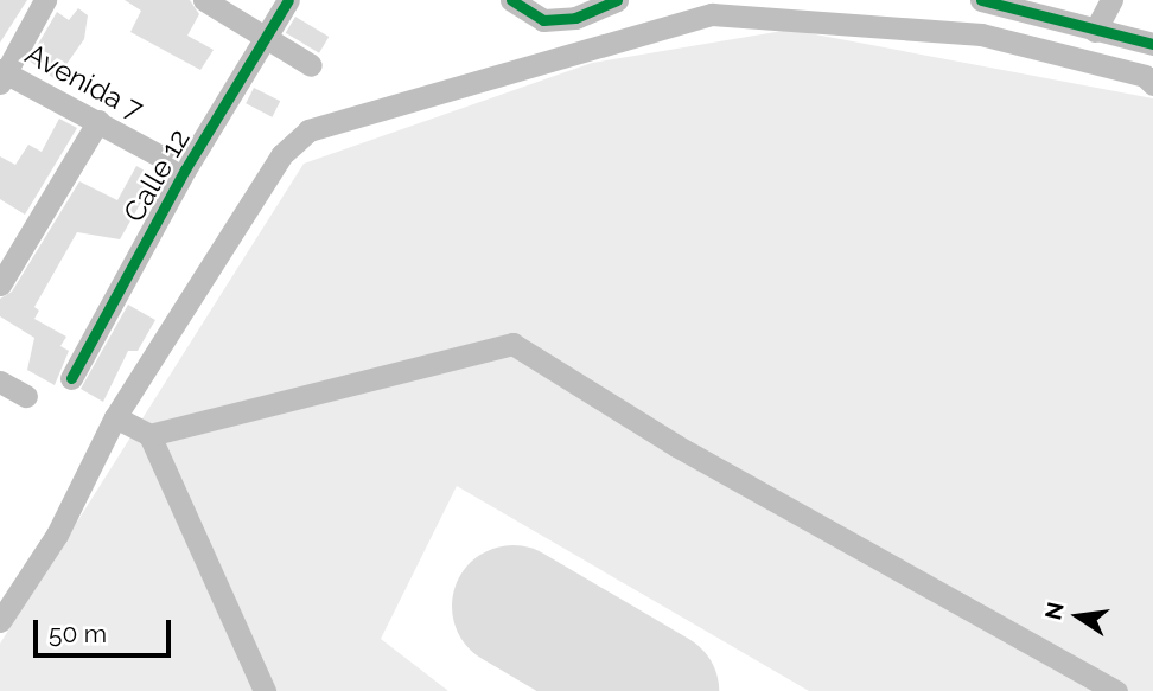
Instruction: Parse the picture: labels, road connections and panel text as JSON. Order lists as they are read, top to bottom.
{
  "streets": {
    "street": ["Avenida 7", "Calle 12"]
  },
  "crossings": [
    ["Avenida 7", "Calle 12"]
  ],
  "scale_bar": "50 m",
  "north": "left"
}
